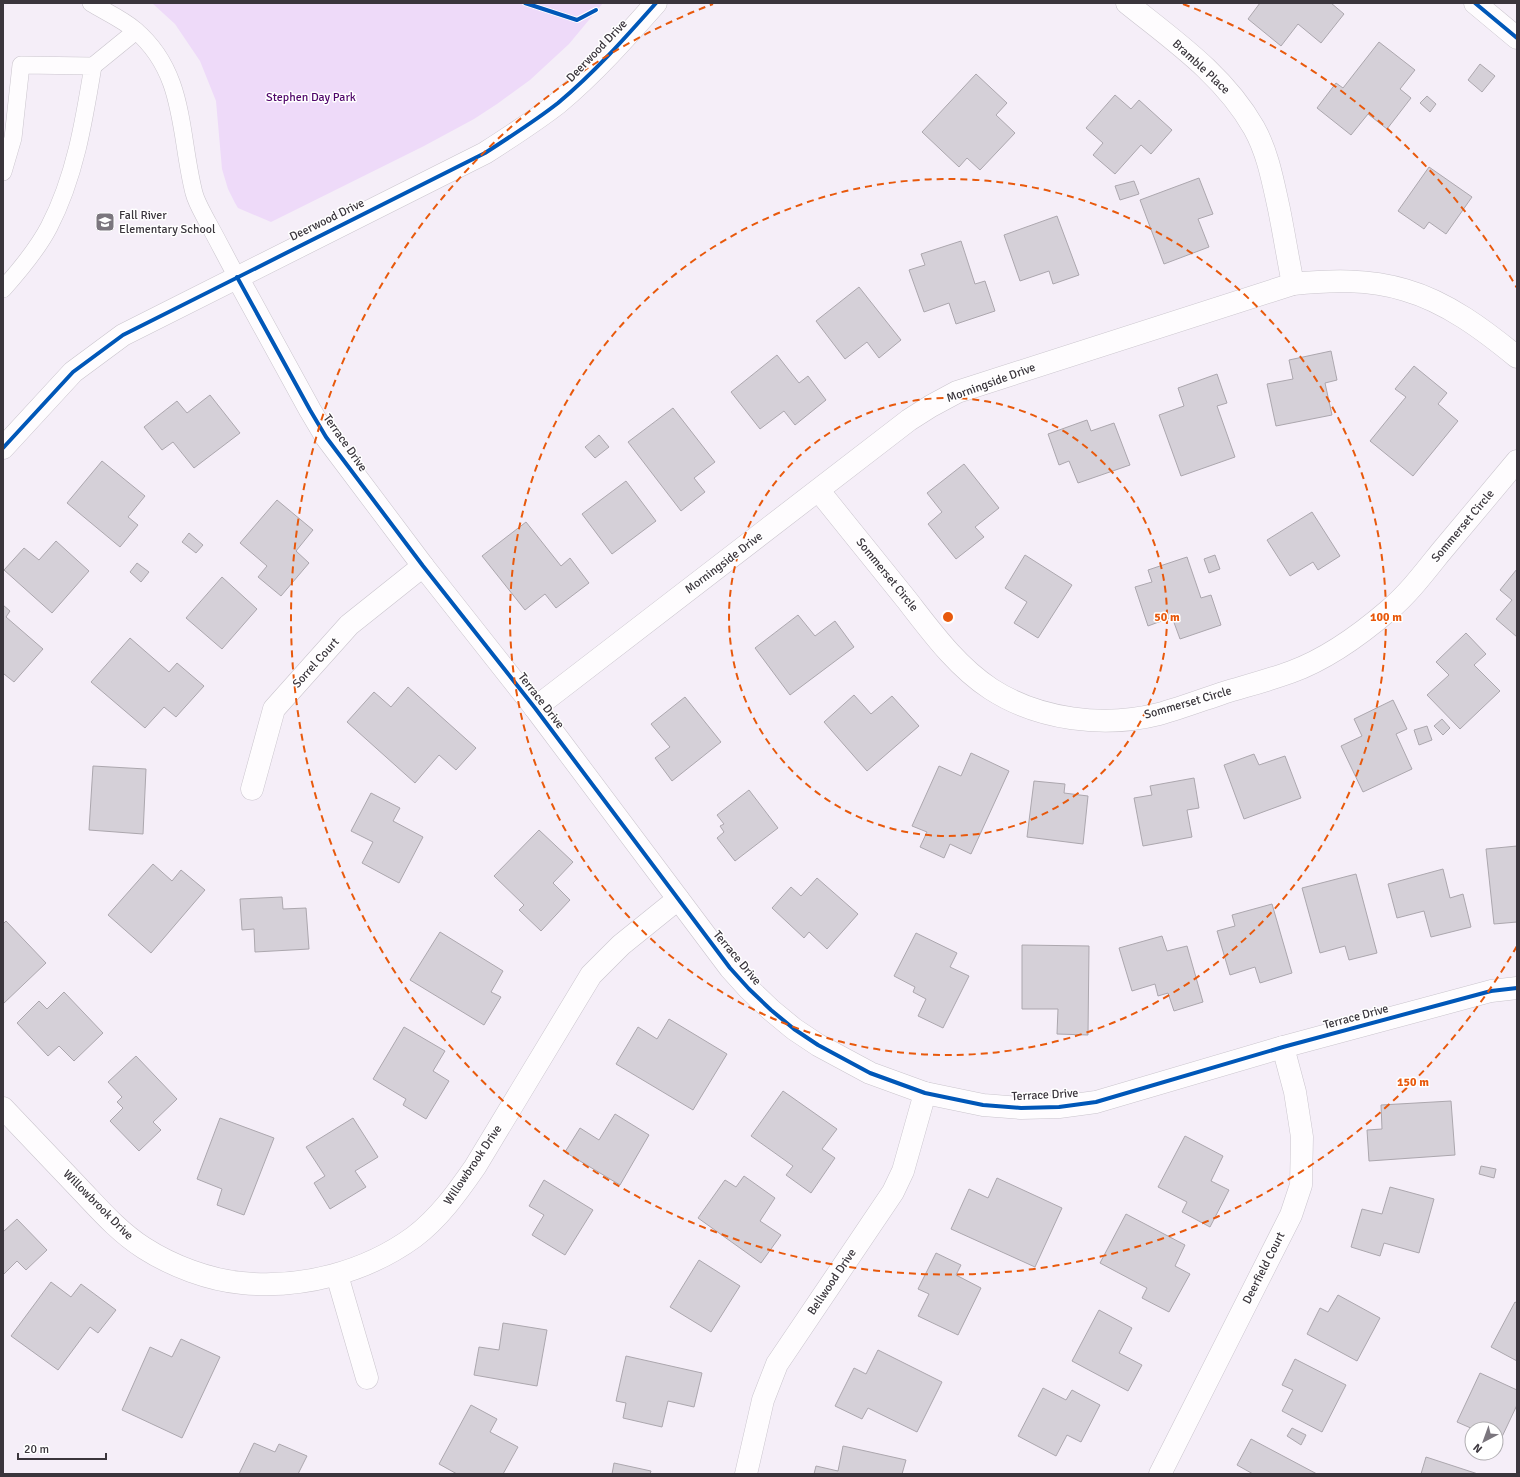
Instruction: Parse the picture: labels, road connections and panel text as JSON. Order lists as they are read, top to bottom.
{
  "streets": {
    "street": [
      "Deerwood Drive",
      "Bramble Place",
      "Morningside Drive",
      "Terrace Drive",
      "Sommerset Circle",
      "Sorrel Court",
      "Willowbrook Drive",
      "Deerfield Court",
      "Bellwood Drive"
    ]
  },
  "crossings": [
    ["Deerwood Drive", "Terrace Drive"],
    ["Bramble Place", "Morningside Drive"],
    ["Morningside Drive", "Terrace Drive"],
    ["Morningside Drive", "Sommerset Circle"],
    ["Terrace Drive", "Sorrel Court"],
    ["Terrace Drive", "Willowbrook Drive"],
    ["Terrace Drive", "Deerfield Court"],
    ["Terrace Drive", "Bellwood Drive"]
  ],
  "parks": ["Stephen Day Park"],
  "places": {
    "school or university": ["Fall River Elementary School"]
  },
  "scale_bar": "20 m",
  "north": "bottom left",
  "rings": ["50 m", "100 m", "150 m"]
}
